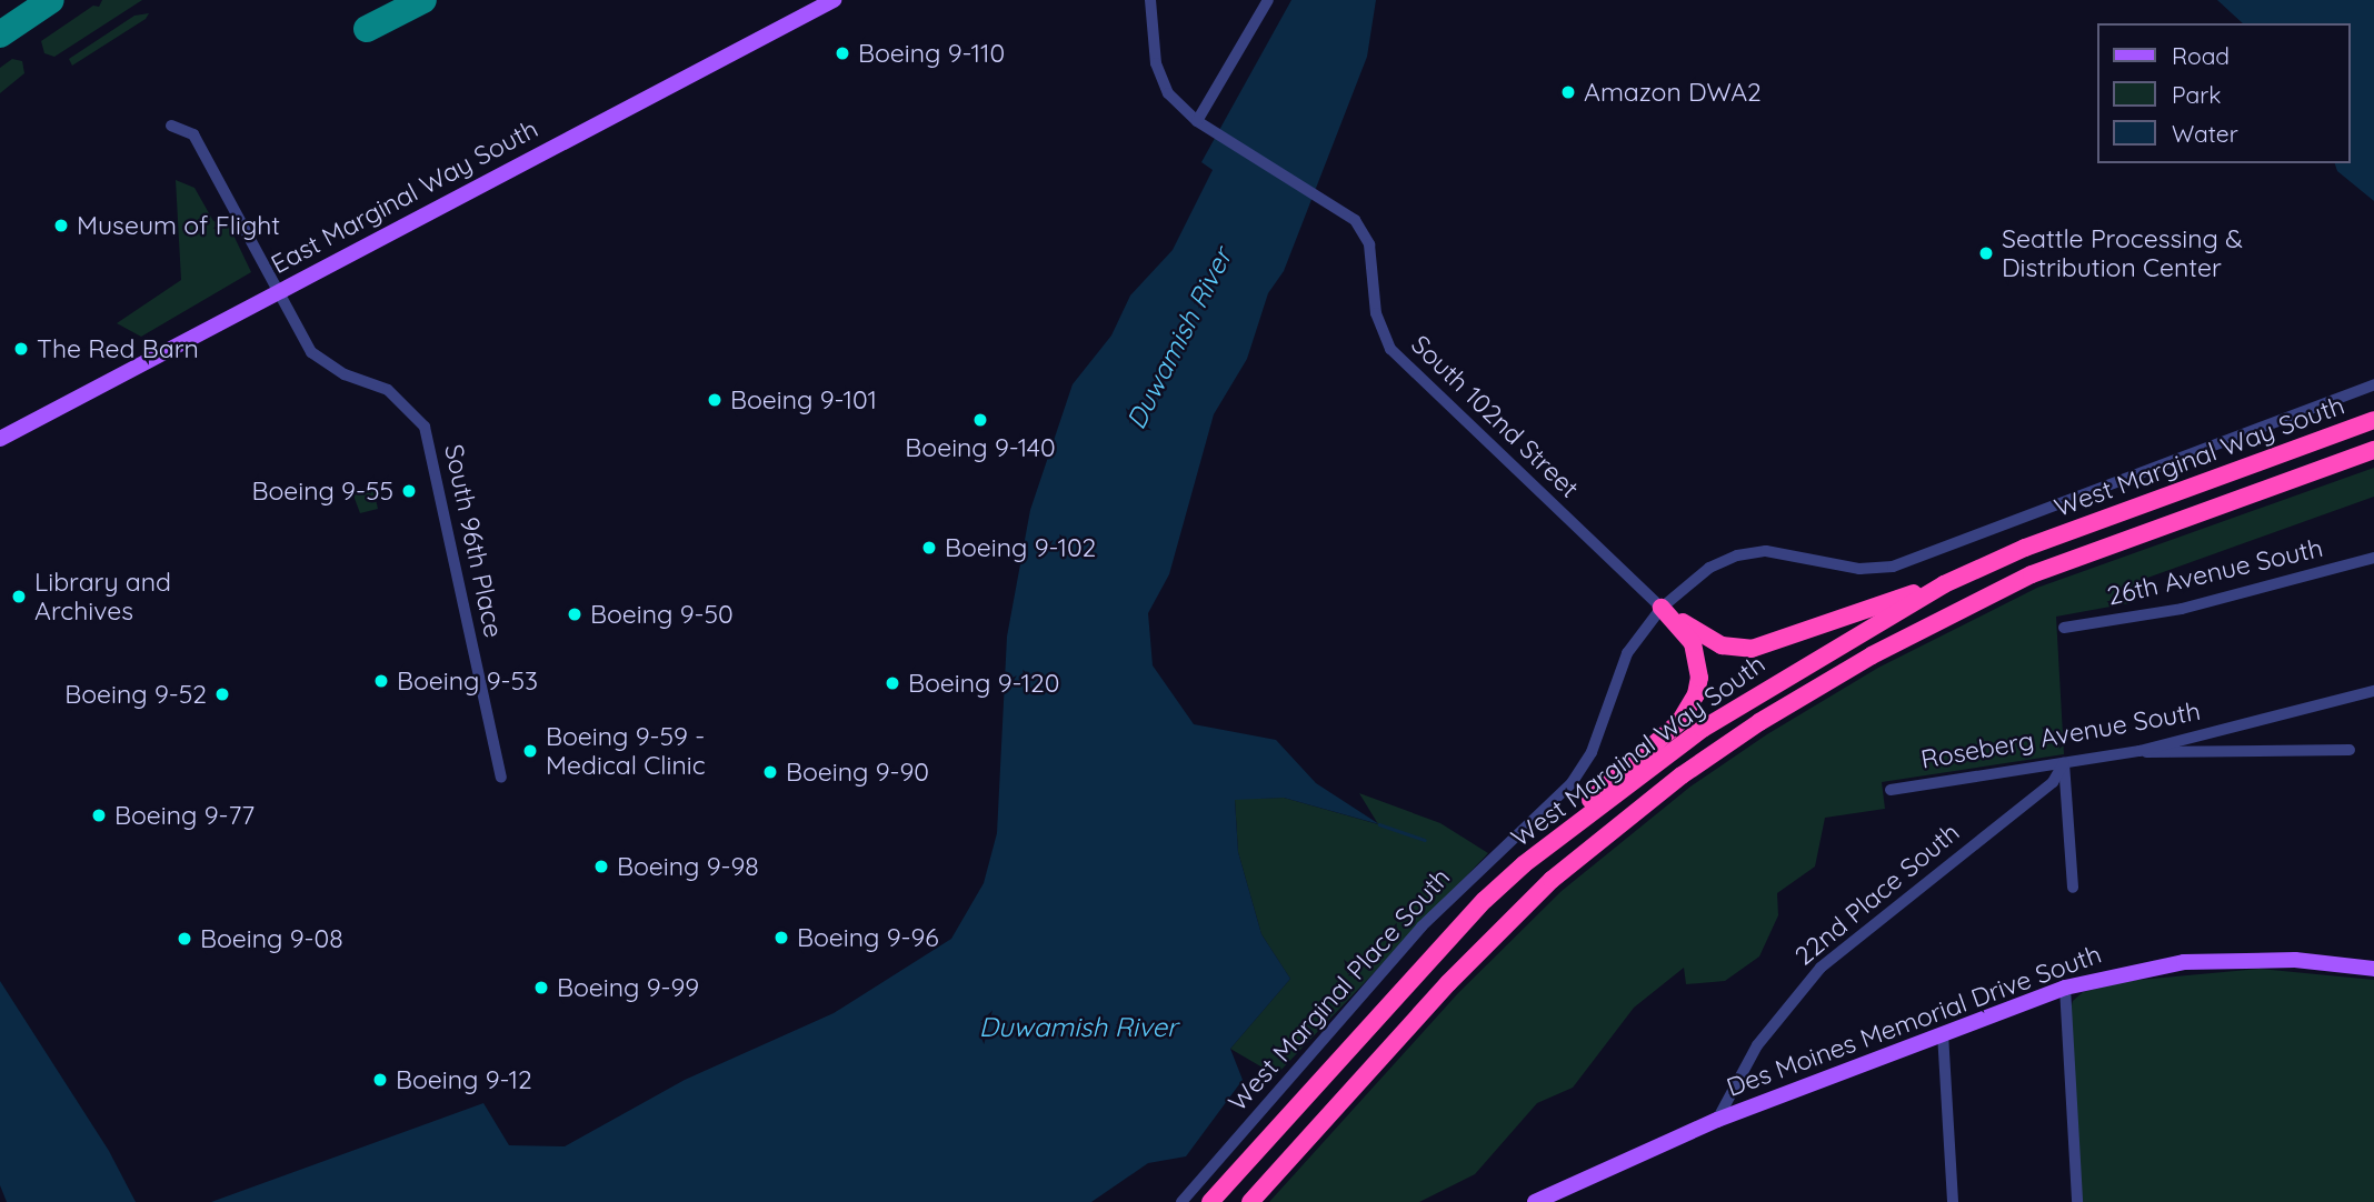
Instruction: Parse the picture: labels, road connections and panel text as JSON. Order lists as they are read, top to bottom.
{
  "streets": {
    "highway": ["West Marginal Way South"],
    "main road": ["East Marginal Way South", "Des Moines Memorial Drive South"],
    "street": [
      "South 102nd Street",
      "South 96th Place",
      "26th Avenue South",
      "Roseberg Avenue South",
      "22nd Place South",
      "West Marginal Place South"
    ]
  },
  "crossings": [
    ["East Marginal Way South", "South 96th Place"],
    ["South 102nd Street", "West Marginal Place South"],
    ["Roseberg Avenue South", "22nd Place South"],
    ["22nd Place South", "Des Moines Memorial Drive South"]
  ],
  "water": ["Duwamish River"],
  "places": [
    "Boeing 9-110",
    "Amazon DWA2",
    "Museum of Flight",
    "Seattle Processing & Distribution Center",
    "The Red Barn",
    "Boeing 9-101",
    "Boeing 9-140",
    "Boeing 9-55",
    "Boeing 9-102",
    "Library and Archives",
    "Boeing 9-50",
    "Boeing 9-53",
    "Boeing 9-120",
    "Boeing 9-52",
    "Boeing 9-59 - Medical Clinic",
    "Boeing 9-90",
    "Boeing 9-77",
    "Boeing 9-98",
    "Boeing 9-96",
    "Boeing 9-08",
    "Boeing 9-99",
    "Boeing 9-12"
  ],
  "legend": ["Road", "Park", "Water"]
}
